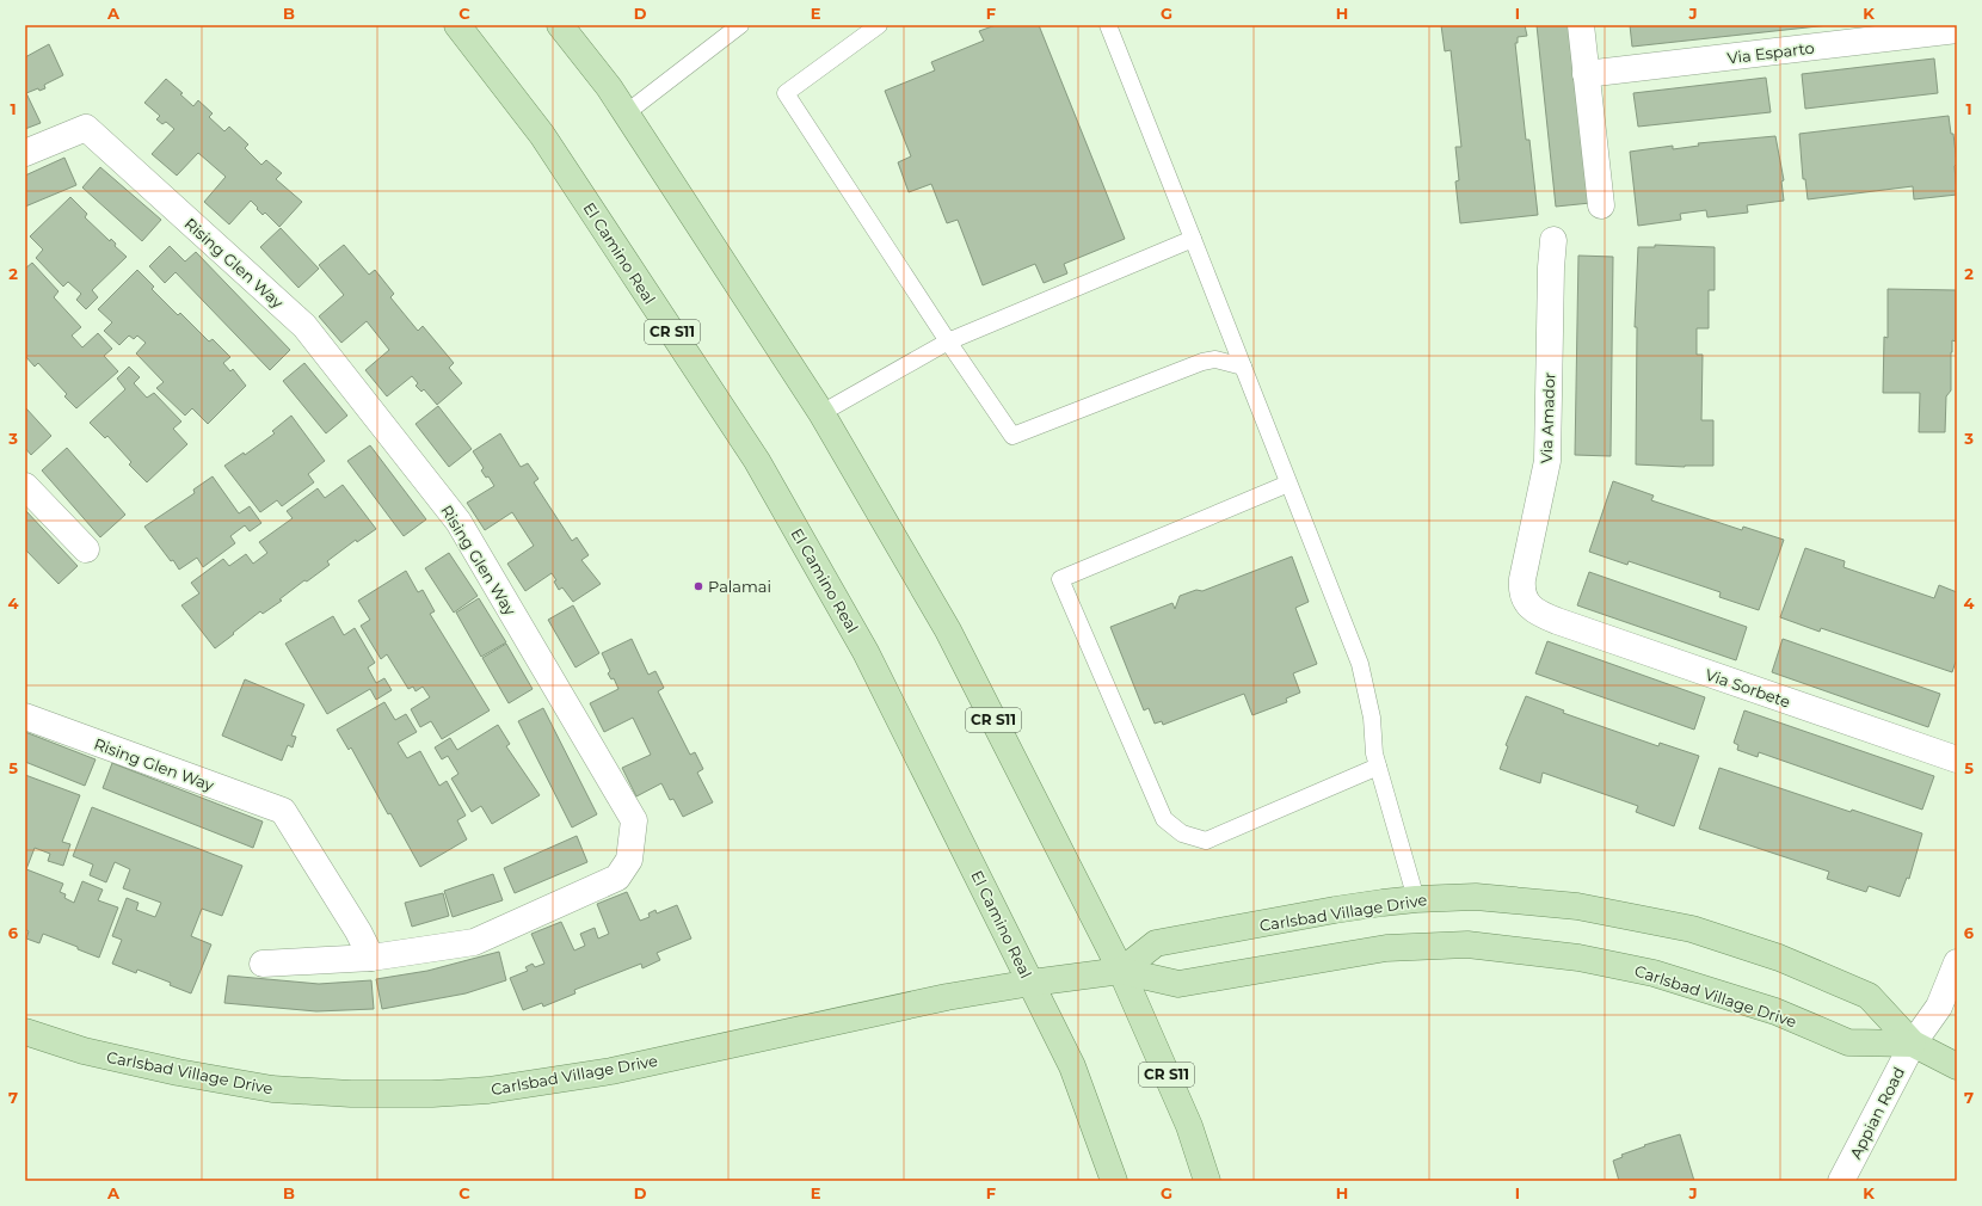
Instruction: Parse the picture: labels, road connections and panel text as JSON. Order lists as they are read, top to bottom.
{
  "streets": {
    "main road": ["El Camino Real", "CR S11", "Carlsbad Village Drive"],
    "street": [
      "Via Esparto",
      "Rising Glen Way",
      "Via Amador",
      "Via Sorbete",
      "Appian Road"
    ]
  },
  "crossings": [
    ["El Camino Real", "Carlsbad Village Drive"],
    ["CR S11", "Carlsbad Village Drive"],
    ["Via Amador", "Via Sorbete"],
    ["Carlsbad Village Drive", "Appian Road"]
  ],
  "places": ["Palamai"],
  "grid": {
    "columns": [
      "A",
      "B",
      "C",
      "D",
      "E",
      "F",
      "G",
      "H",
      "I",
      "J",
      "K"
    ],
    "rows": [
      "1",
      "2",
      "3",
      "4",
      "5",
      "6",
      "7"
    ]
  }
}
